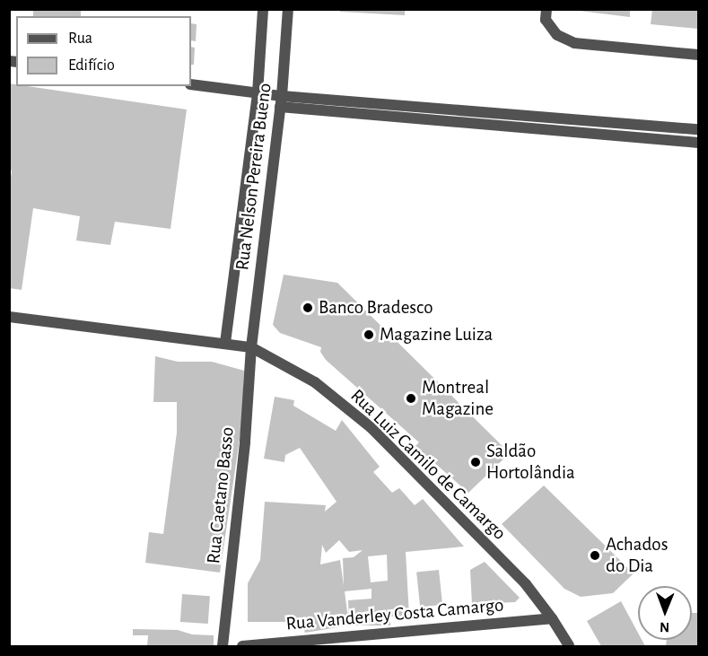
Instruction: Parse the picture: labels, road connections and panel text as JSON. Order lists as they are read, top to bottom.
{
  "streets": {
    "street": [
      "Rua Nelson Pereira Bueno",
      "Rua Luiz Camilo de Camargo",
      "Rua Caetano Basso",
      "Rua Vanderley Costa Camargo"
    ]
  },
  "crossings": [
    ["Rua Nelson Pereira Bueno", "Rua Luiz Camilo de Camargo"],
    ["Rua Nelson Pereira Bueno", "Rua Caetano Basso"],
    ["Rua Luiz Camilo de Camargo", "Rua Caetano Basso"],
    ["Rua Luiz Camilo de Camargo", "Rua Vanderley Costa Camargo"]
  ],
  "places": [
    "Banco Bradesco",
    "Magazine Luiza",
    "Montreal Magazine",
    "Saldão Hortolândia",
    "Achados do Dia"
  ],
  "legend": ["Rua", "Edifício"],
  "north": "bottom"
}
